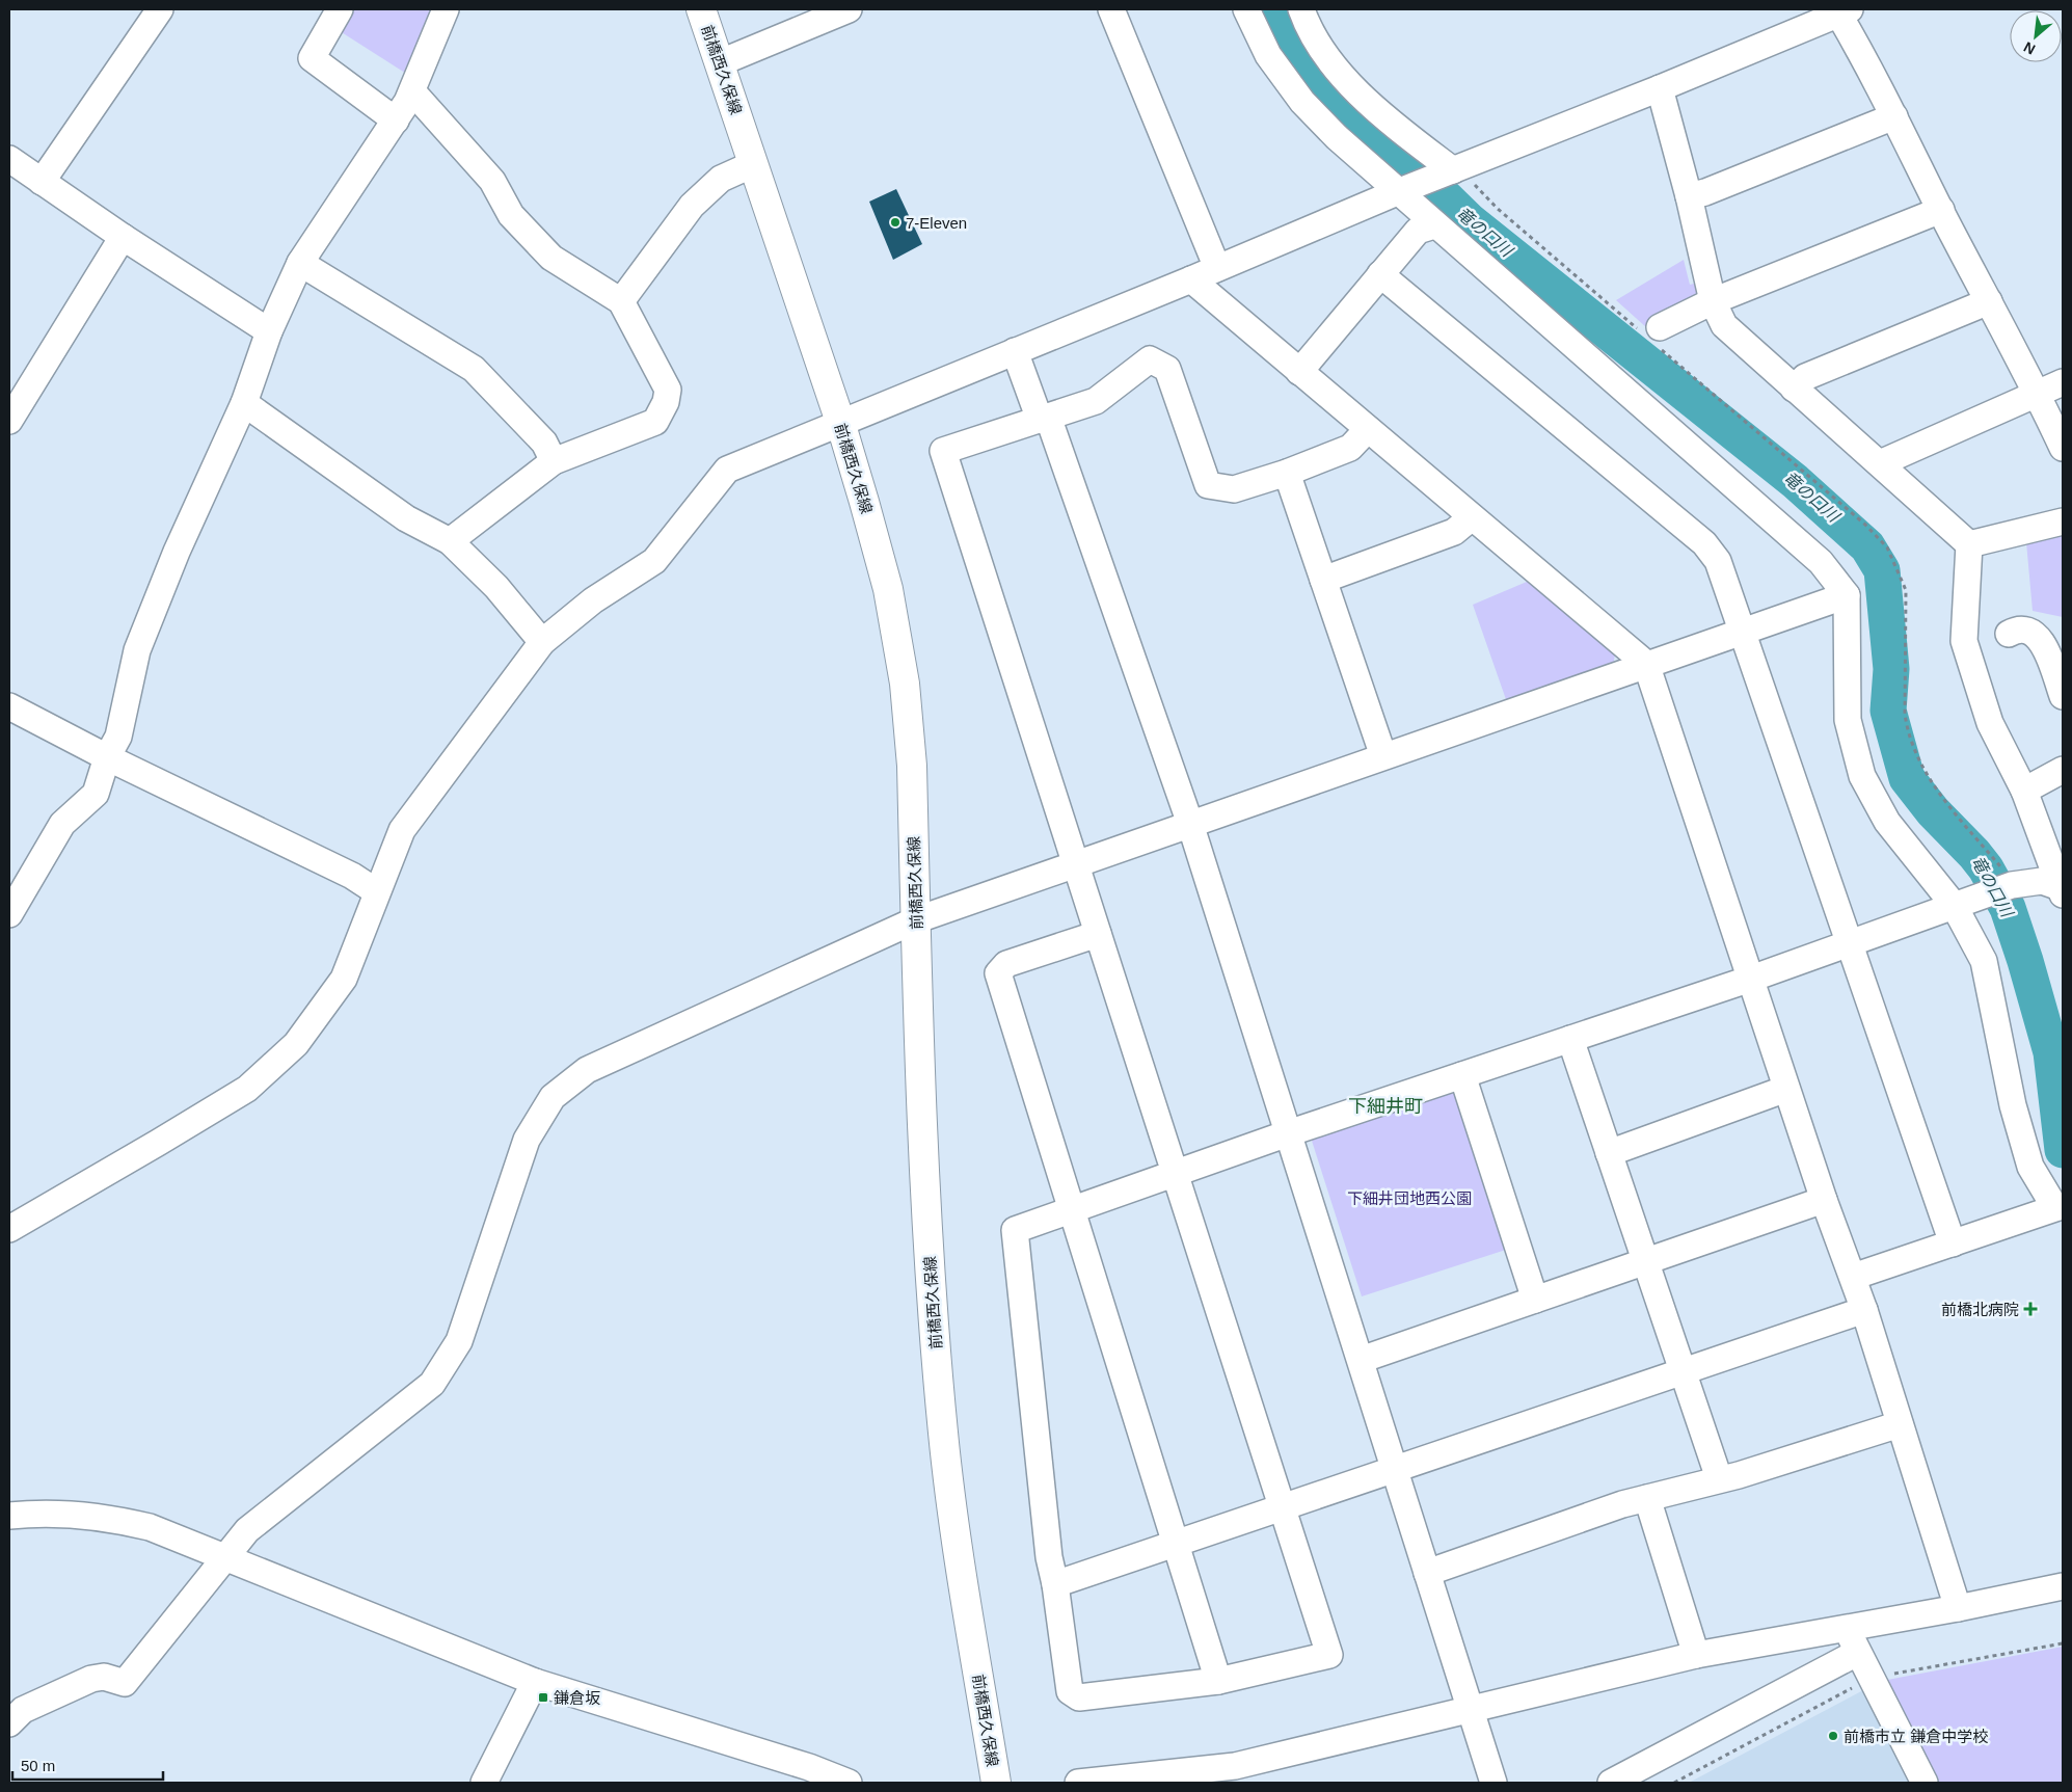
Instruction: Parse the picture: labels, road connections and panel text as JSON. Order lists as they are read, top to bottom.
{
  "streets": {
    "main road": ["前橋西久保線"]
  },
  "districts": ["下細井町"],
  "water": ["竜の口川"],
  "parks": ["下細井団地西公園"],
  "places": {
    "other": ["7-Eleven", "前橋市立 鎌倉中学校"],
    "health": ["前橋北病院"],
    "transit": ["鎌倉坂"]
  },
  "scale_bar": "50 m",
  "north": "bottom left"
}
